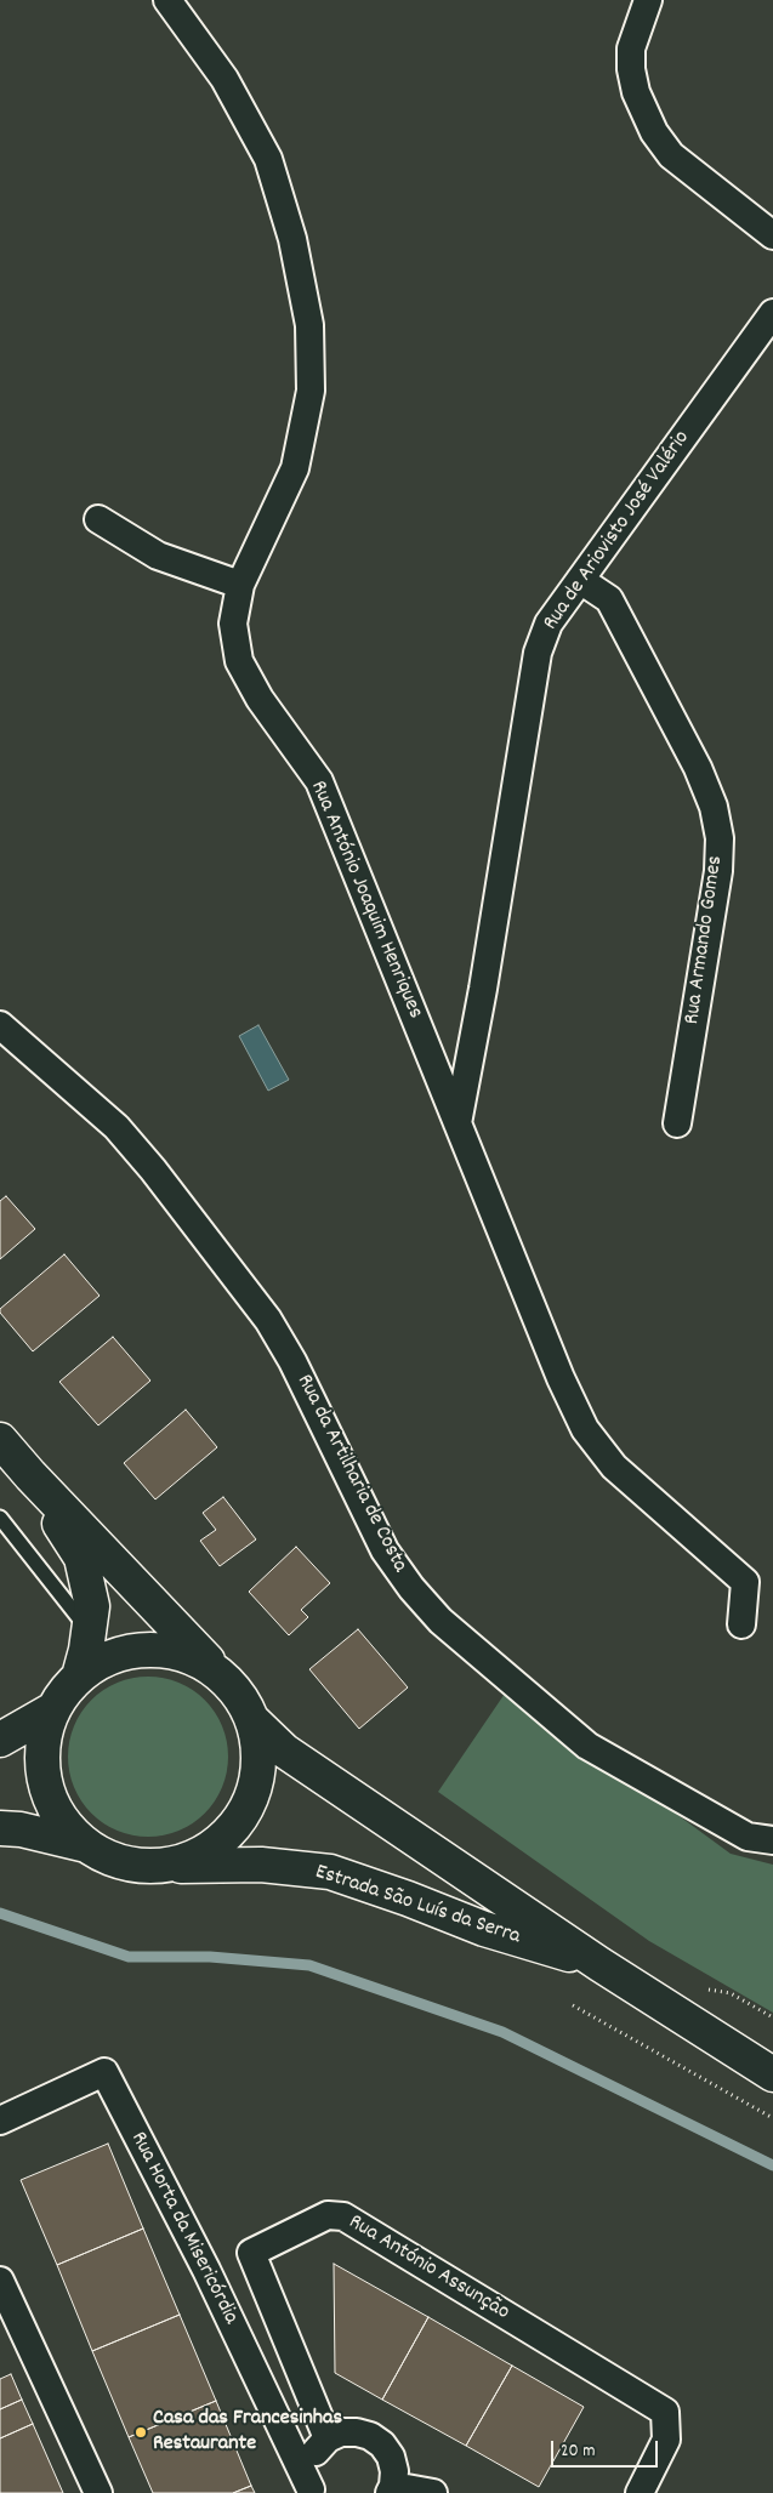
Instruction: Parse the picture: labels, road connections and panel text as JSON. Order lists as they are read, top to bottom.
{
  "streets": {
    "main road": ["Estrada São Luís da Serra"],
    "street": [
      "Rua de Ariovisto José Valério",
      "Rua António Joaquim Henriques",
      "Rua Armando Gomes",
      "Rua da Artilharia de Costa",
      "Rua Horta da Misericórdia",
      "Rua António Assunção"
    ]
  },
  "crossings": [
    ["Rua de Ariovisto José Valério", "Rua António Joaquim Henriques"],
    ["Rua de Ariovisto José Valério", "Rua Armando Gomes"],
    ["Rua Horta da Misericórdia", "Rua António Assunção"]
  ],
  "places": ["Casa das Francesinhas Restaurante"],
  "scale_bar": "20 m"
}
